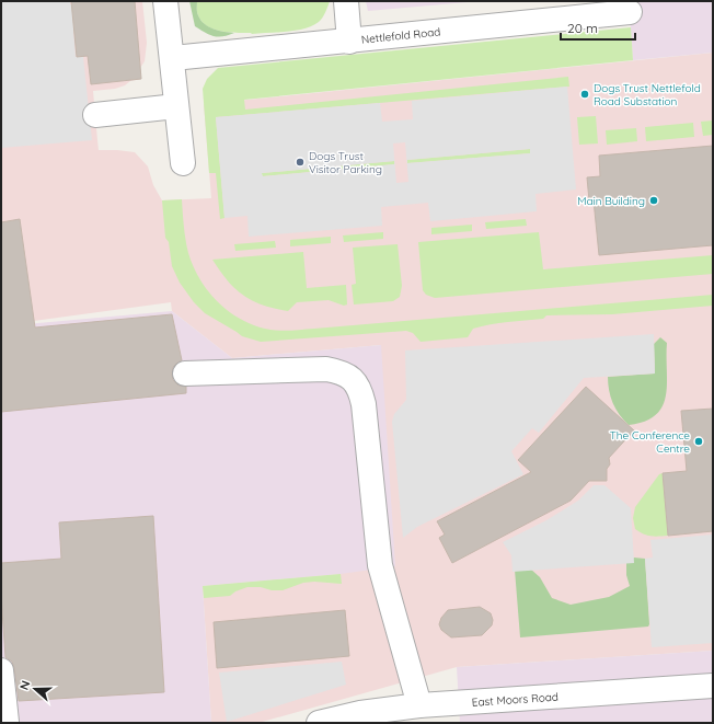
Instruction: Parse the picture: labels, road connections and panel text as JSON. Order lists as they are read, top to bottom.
{
  "streets": {
    "street": ["Nettlefold Road", "East Moors Road"]
  },
  "places": [
    "Dogs Trust Nettlefold Road Substation",
    "Dogs Trust Visitor Parking",
    "Main Building",
    "The Conference Centre"
  ],
  "scale_bar": "20 m",
  "north": "left"
}
